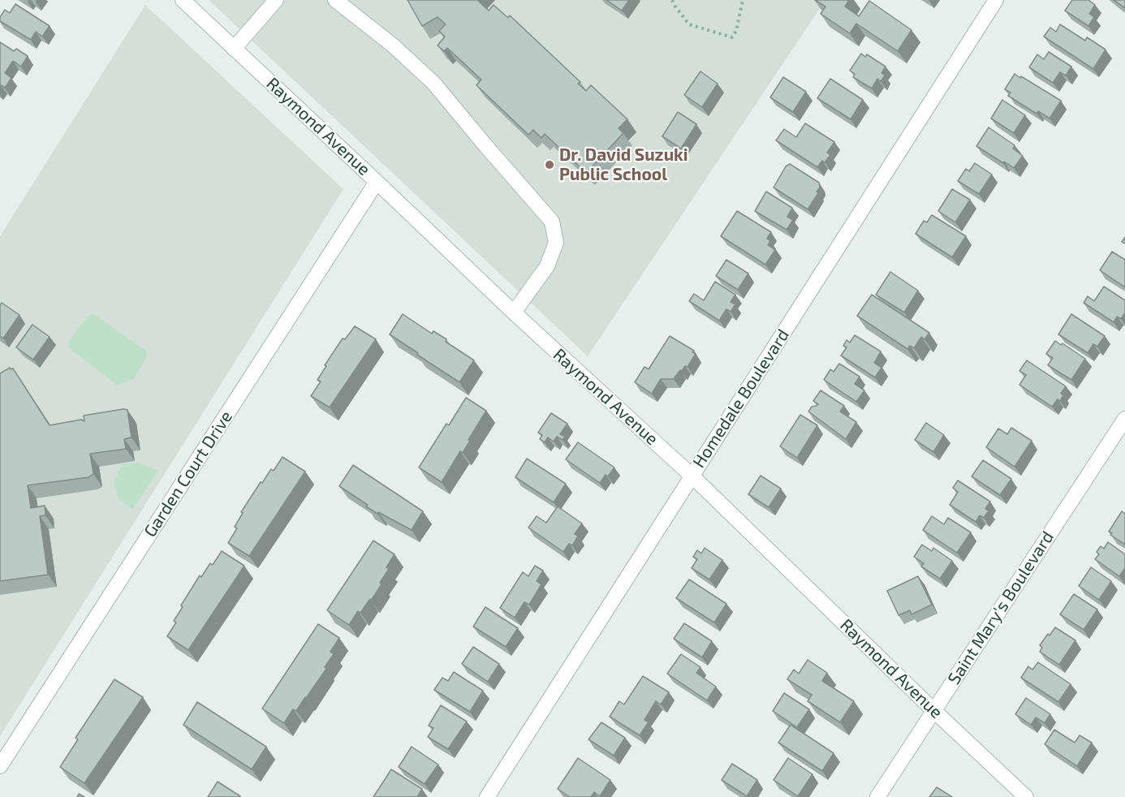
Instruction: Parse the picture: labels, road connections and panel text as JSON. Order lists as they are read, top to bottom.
{
  "streets": {
    "street": [
      "Raymond Avenue",
      "Homedale Boulevard",
      "Garden Court Drive",
      "Saint Mary's Boulevard"
    ]
  },
  "crossings": [
    ["Raymond Avenue", "Homedale Boulevard"],
    ["Raymond Avenue", "Garden Court Drive"],
    ["Raymond Avenue", "Saint Mary's Boulevard"]
  ],
  "places": ["Dr. David Suzuki Public School"]
}
